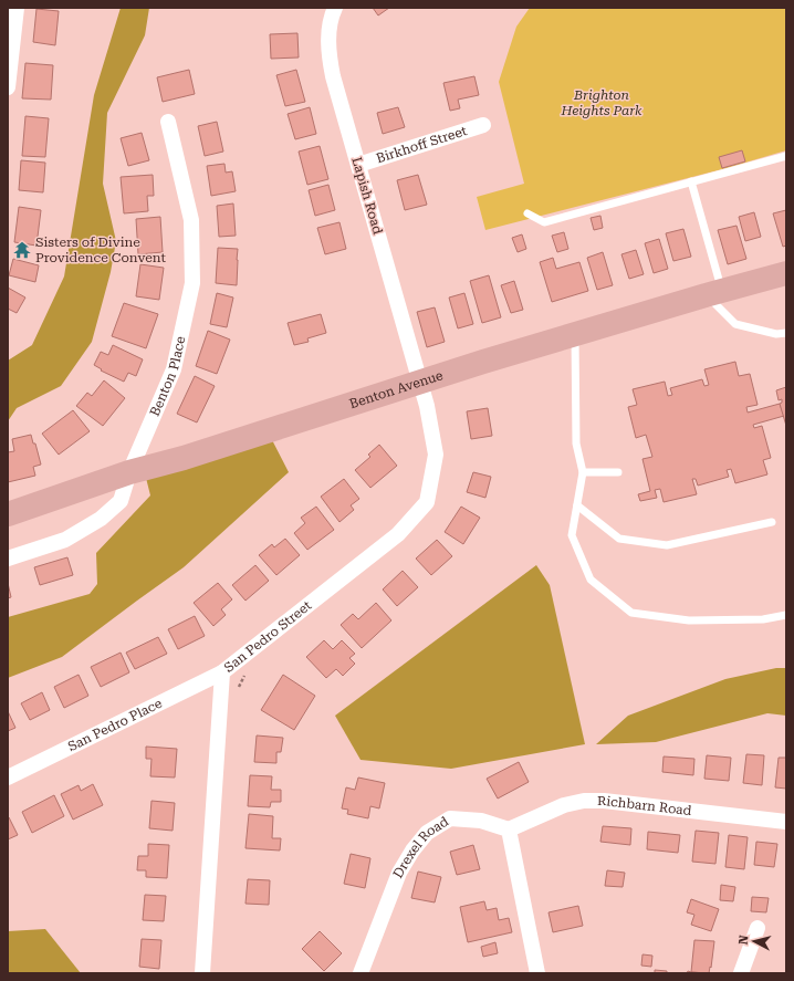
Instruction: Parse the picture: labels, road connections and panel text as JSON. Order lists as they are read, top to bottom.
{
  "streets": {
    "main road": ["Benton Avenue"],
    "street": [
      "Birkhoff Street",
      "Lapish Road",
      "Benton Place",
      "San Pedro Street",
      "San Pedro Place",
      "Richbarn Road",
      "Drexel Road"
    ]
  },
  "crossings": [
    ["Birkhoff Street", "Lapish Road"],
    ["Lapish Road", "Benton Avenue"],
    ["Lapish Road", "San Pedro Street"],
    ["Benton Place", "Benton Avenue"],
    ["Benton Avenue", "San Pedro Street"],
    ["San Pedro Street", "San Pedro Place"],
    ["Richbarn Road", "Drexel Road"]
  ],
  "parks": ["Brighton Heights Park"],
  "places": {
    "temple": ["Sisters of Divine Providence Convent"]
  },
  "north": "left"
}
